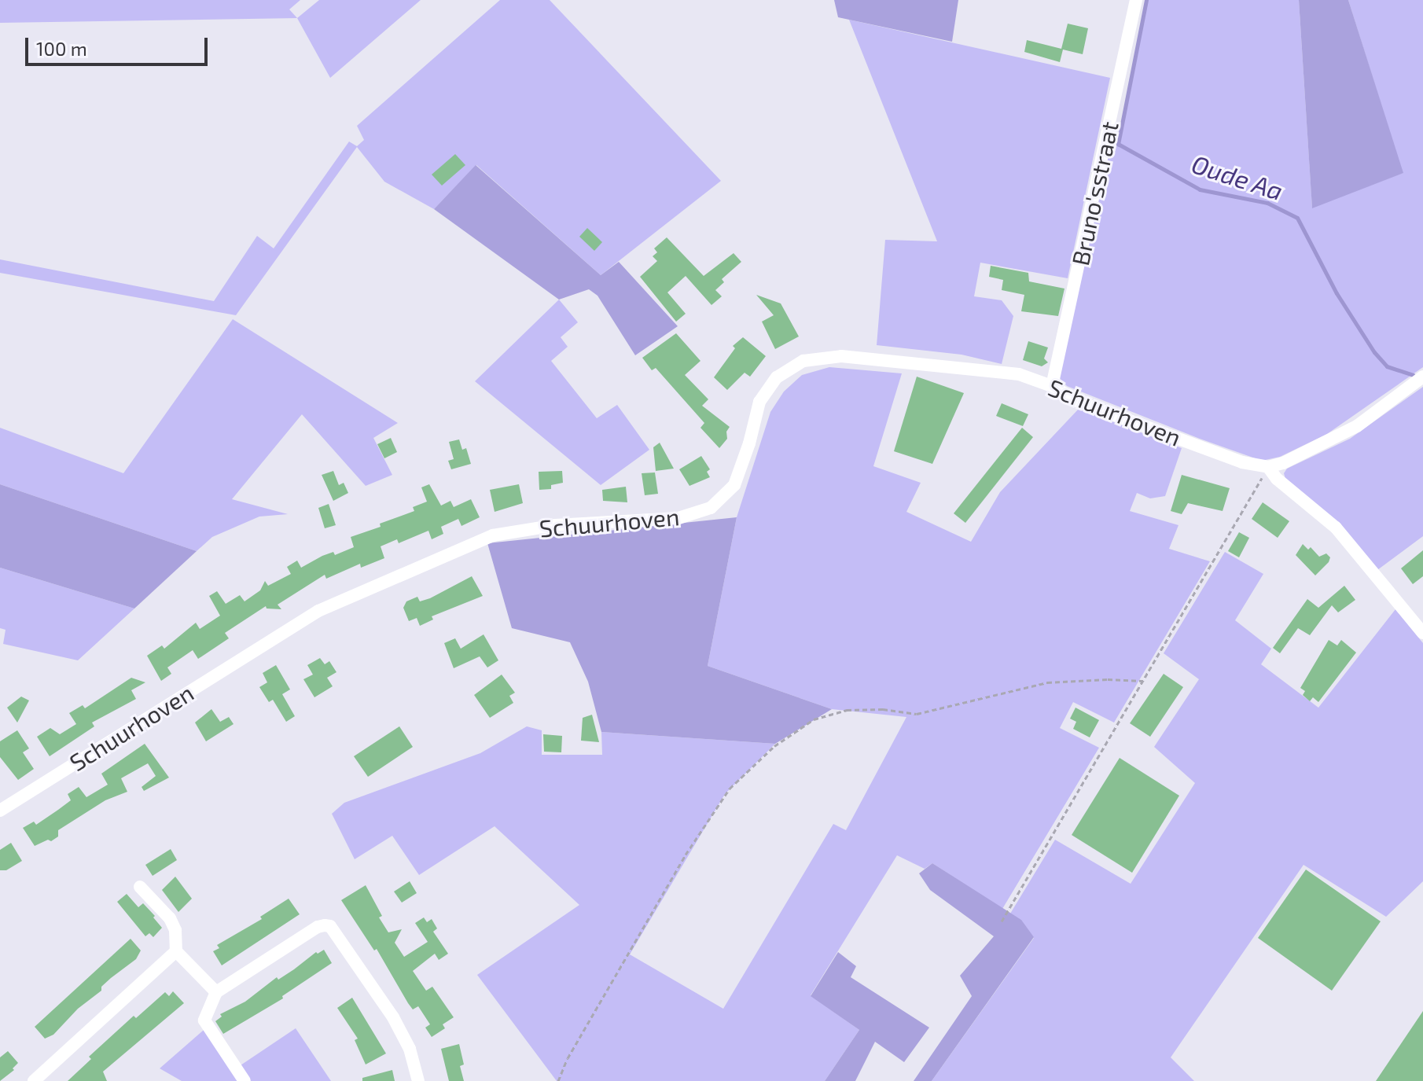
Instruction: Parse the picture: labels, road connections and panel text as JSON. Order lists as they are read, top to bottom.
{
  "streets": {
    "street": ["Bruno'sstraat", "Schuurhoven"]
  },
  "crossings": [
    ["Bruno'sstraat", "Schuurhoven"]
  ],
  "water": ["Oude Aa"],
  "scale_bar": "100 m"
}
